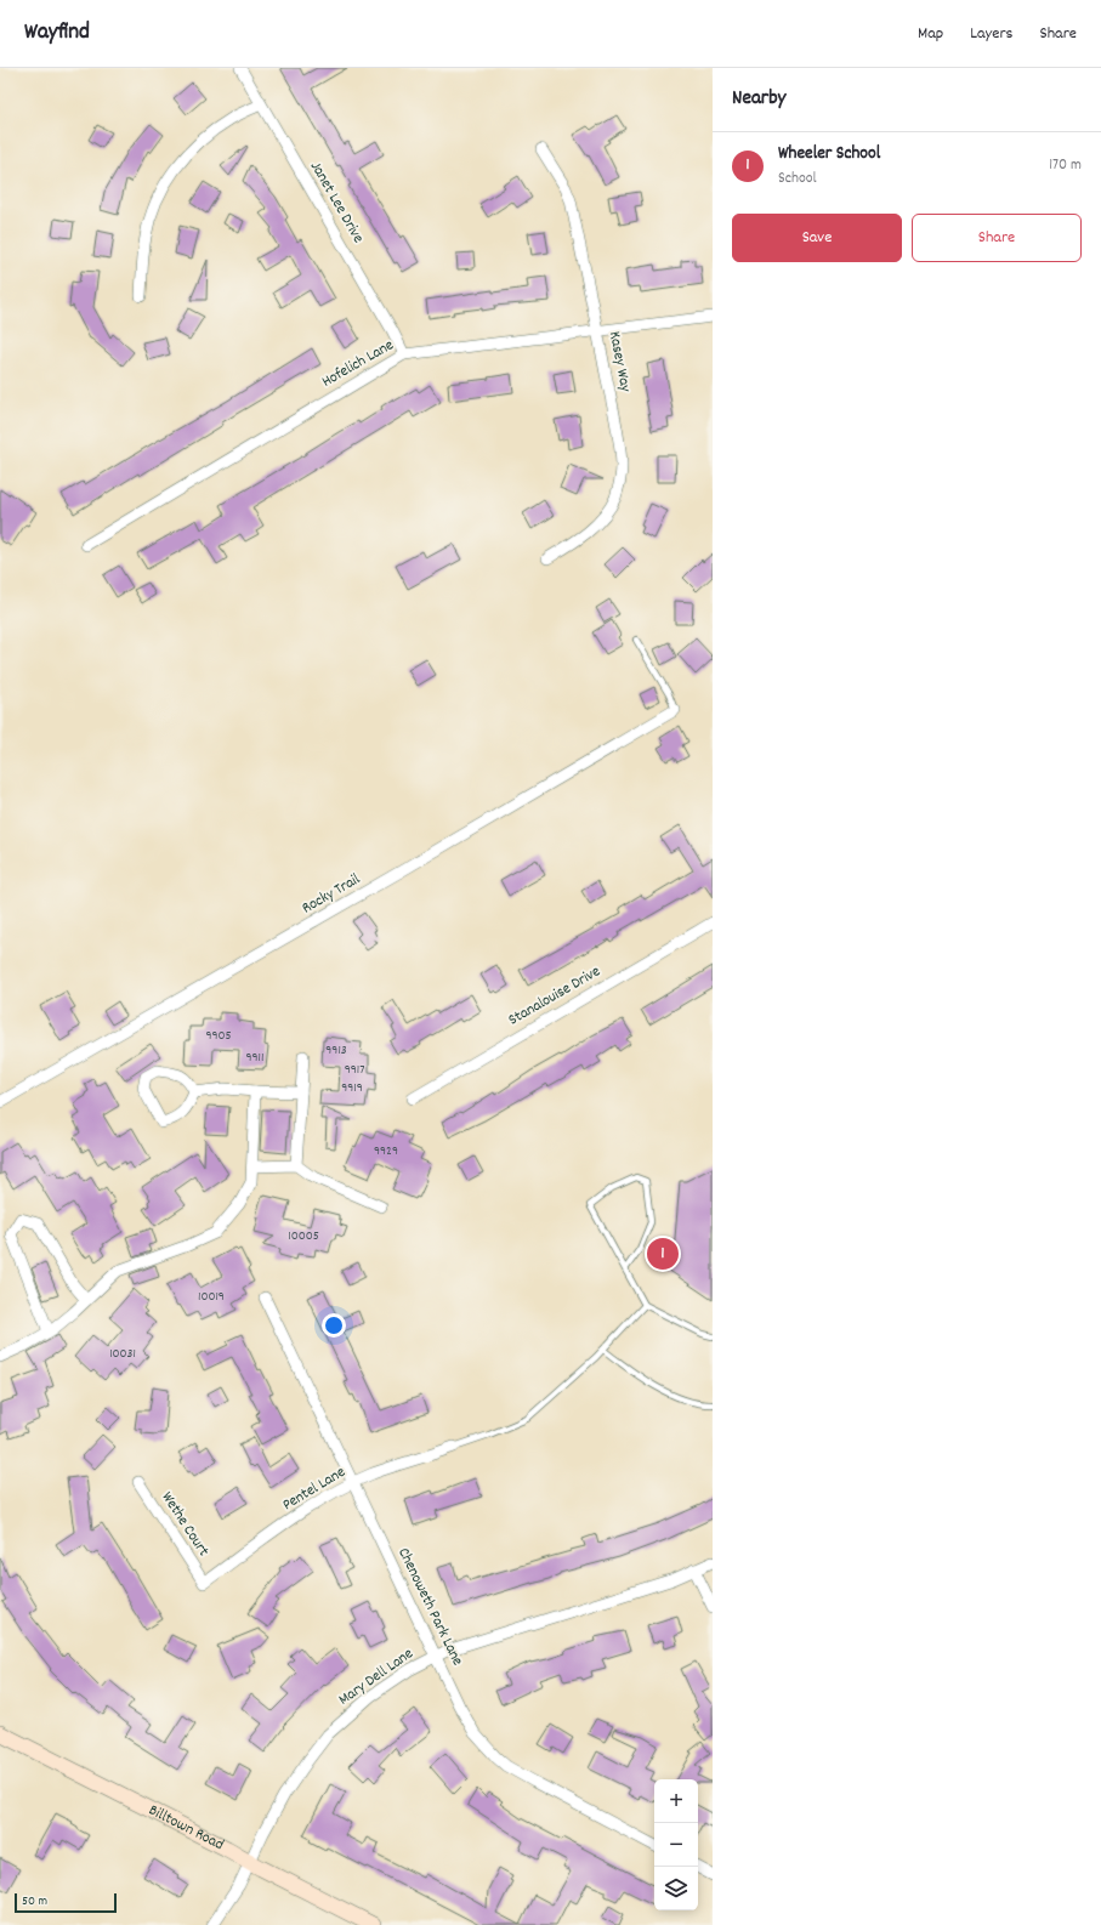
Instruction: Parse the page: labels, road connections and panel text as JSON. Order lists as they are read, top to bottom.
{
  "streets": {
    "main road": ["Billtown Road"],
    "street": [
      "Janet Lee Drive",
      "Kasey Way",
      "Hofelich Lane",
      "Rocky Trail",
      "Stanalouise Drive",
      "Pentel Lane",
      "Wethe Court",
      "Chenoweth Park Lane",
      "Mary Dell Lane"
    ]
  },
  "crossings": [
    ["Janet Lee Drive", "Hofelich Lane"],
    ["Kasey Way", "Hofelich Lane"],
    ["Pentel Lane", "Wethe Court"],
    ["Pentel Lane", "Chenoweth Park Lane"],
    ["Chenoweth Park Lane", "Mary Dell Lane"],
    ["Mary Dell Lane", "Billtown Road"]
  ],
  "house_numbers": [
    "9905",
    "9913",
    "9911",
    "9917",
    "9919",
    "9929",
    "10005",
    "10019",
    "10031"
  ],
  "scale_bar": "50 m",
  "page": {
    "header": "Wayfind",
    "nav": ["Map", "Layers", "Share"],
    "heading": "Nearby",
    "list": [
      {
        "mark": "1",
        "name": "Wheeler School",
        "note": "School",
        "value": "170 m"
      }
    ],
    "buttons": ["Save", "Share"],
    "pins": "1",
    "map_buttons": ["+", "−"],
    "scale": "50 m"
  }
}
